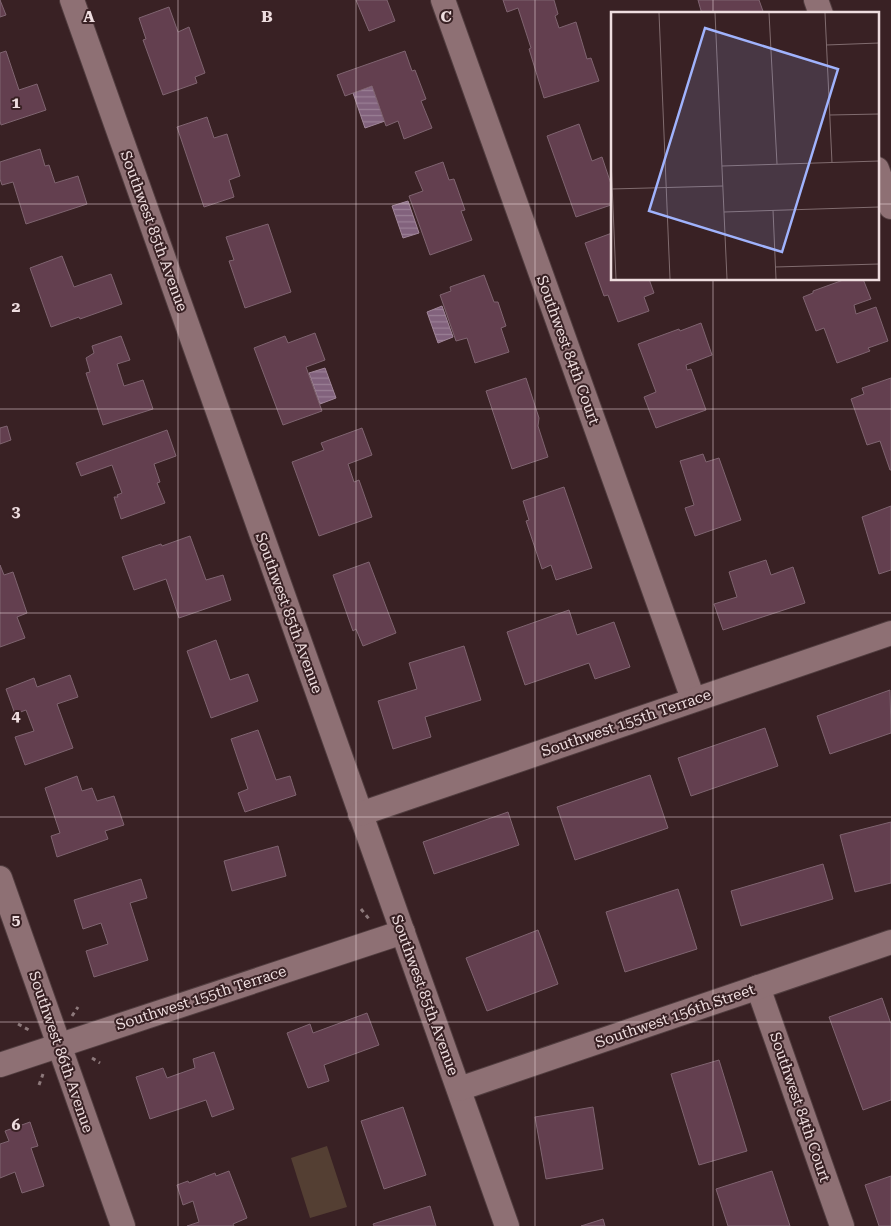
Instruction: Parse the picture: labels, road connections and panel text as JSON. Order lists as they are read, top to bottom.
{
  "streets": {
    "street": [
      "Southwest 85th Avenue",
      "Southwest 84th Court",
      "Southwest 155th Terrace",
      "Southwest 156th Street",
      "Southwest 86th Avenue"
    ]
  },
  "crossings": [
    ["Southwest 85th Avenue", "Southwest 155th Terrace"],
    ["Southwest 85th Avenue", "Southwest 156th Street"],
    ["Southwest 84th Court", "Southwest 155th Terrace"],
    ["Southwest 84th Court", "Southwest 156th Street"],
    ["Southwest 155th Terrace", "Southwest 86th Avenue"]
  ],
  "grid": {
    "columns": ["A", "B", "C"],
    "rows": [
      "1",
      "2",
      "3",
      "4",
      "5",
      "6"
    ]
  }
}
